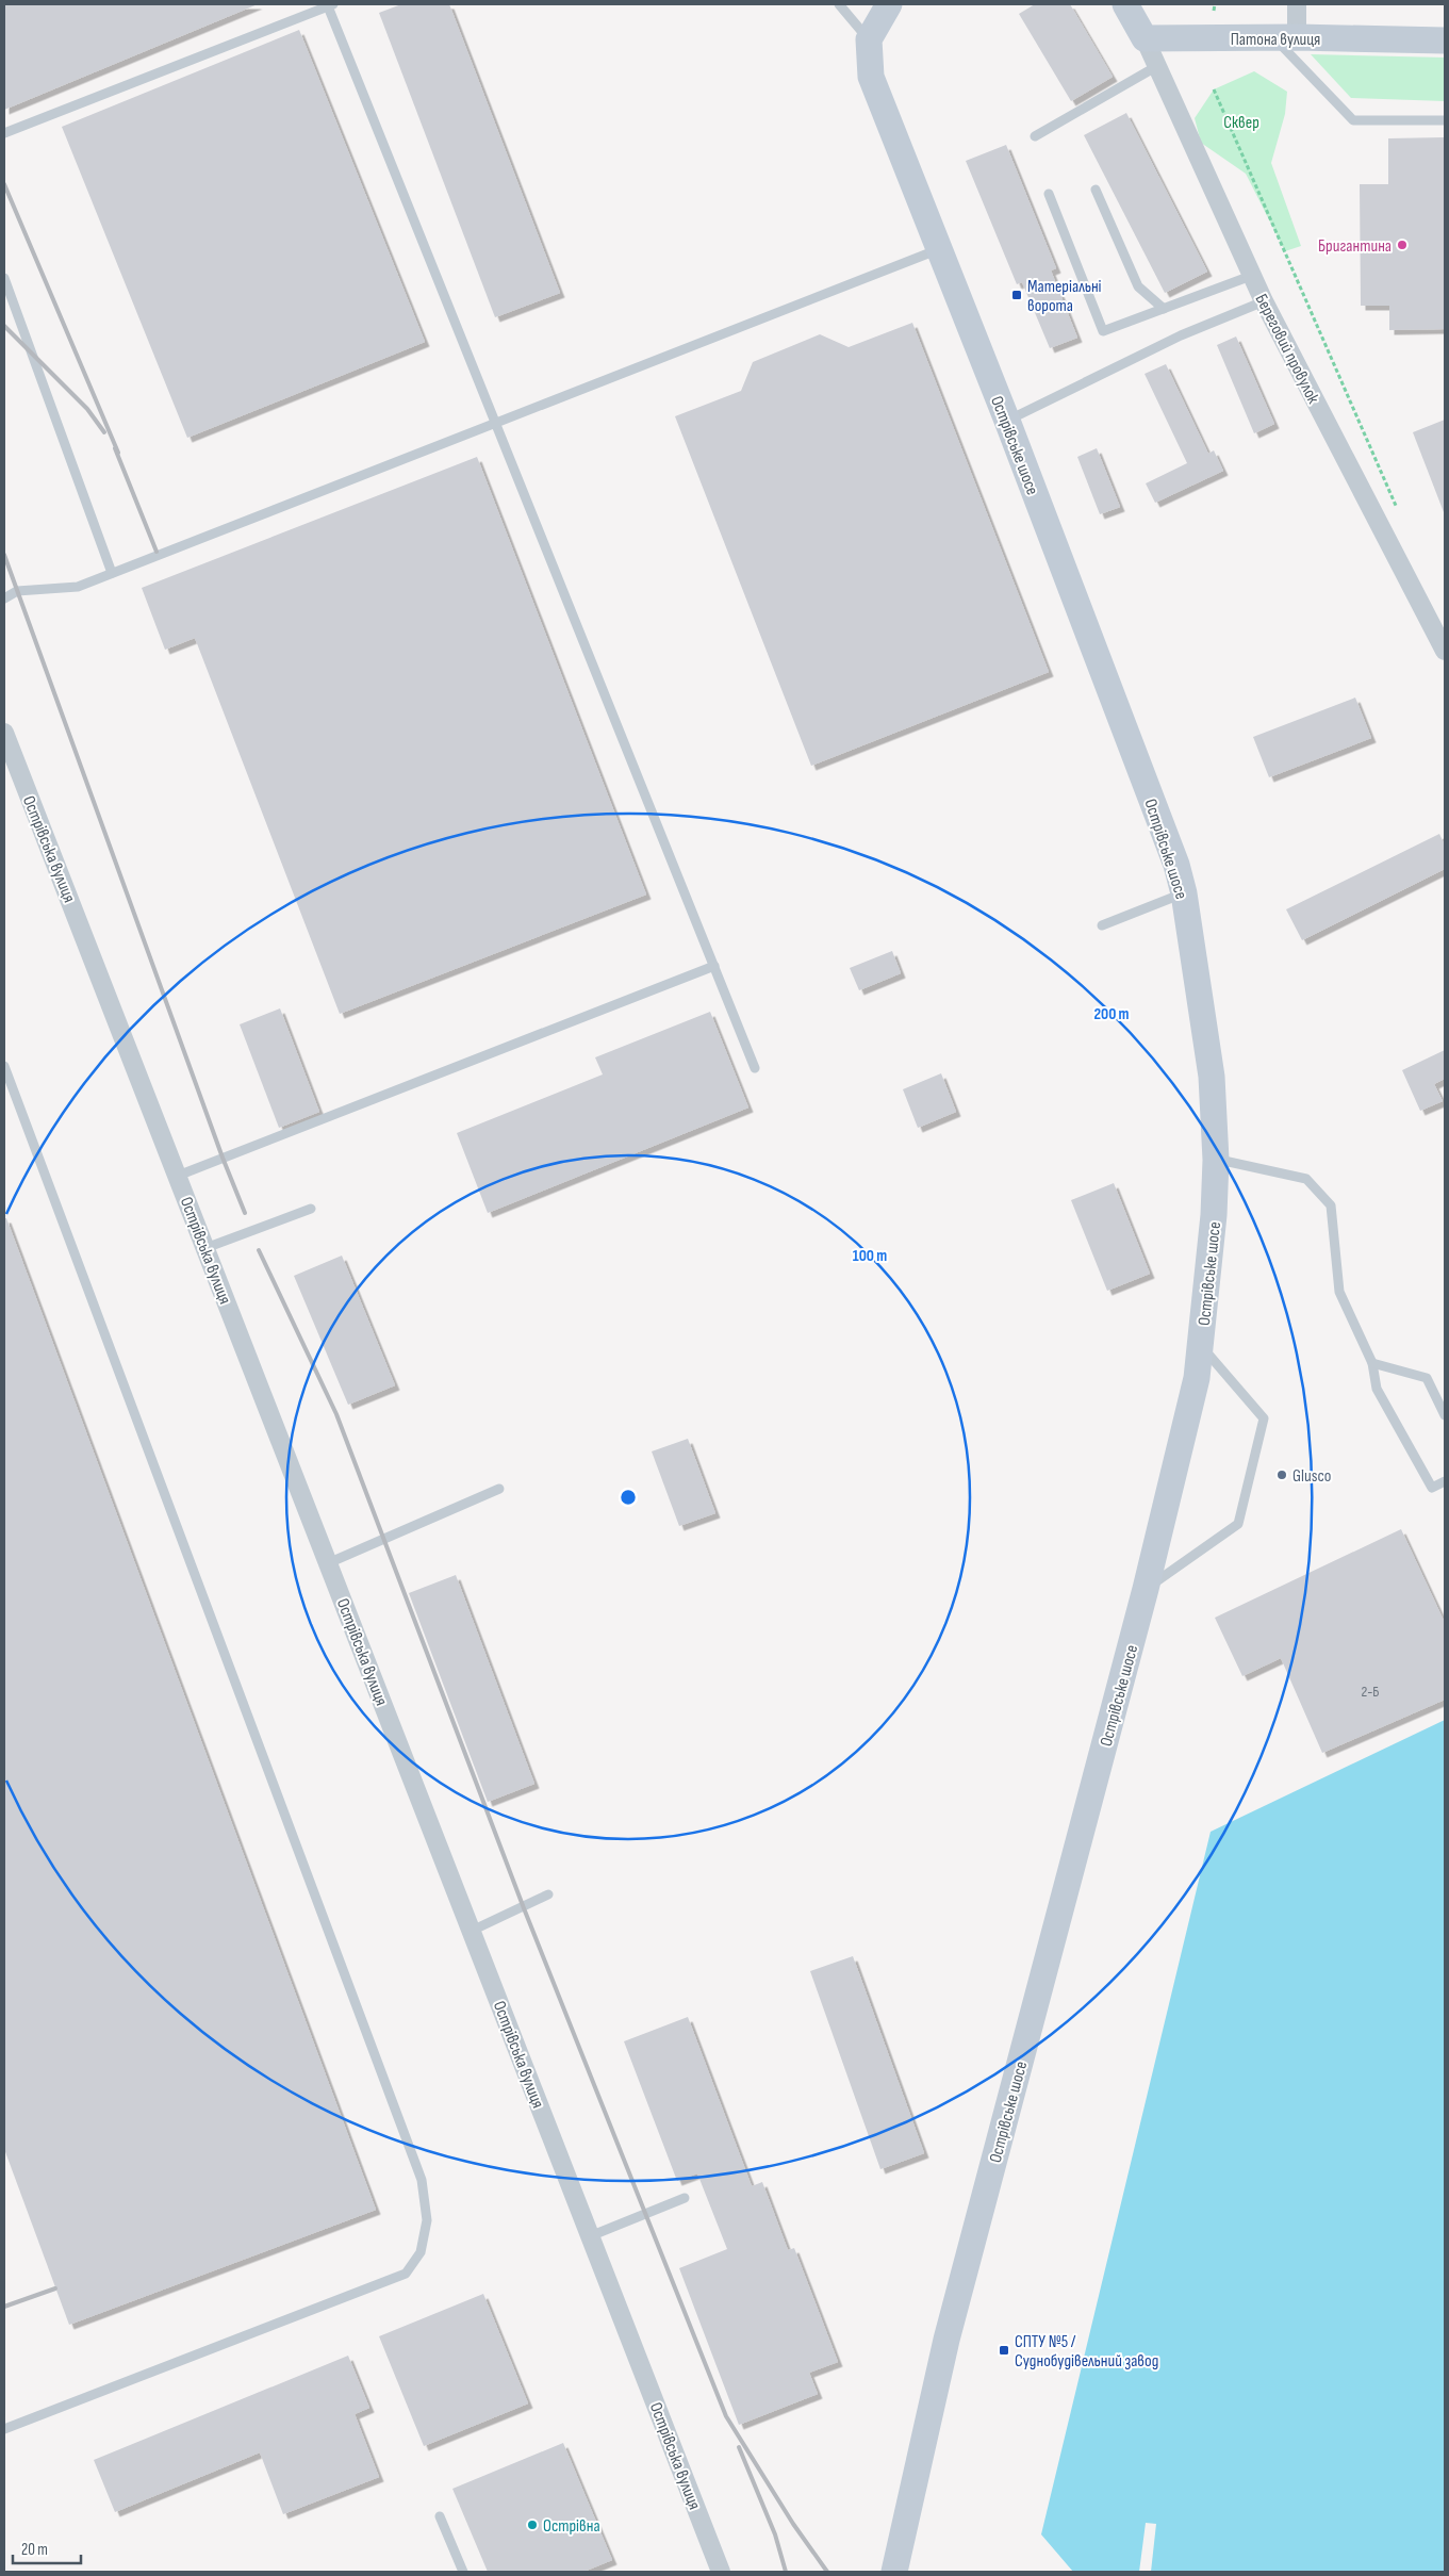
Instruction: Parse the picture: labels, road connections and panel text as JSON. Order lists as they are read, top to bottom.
{
  "streets": {
    "street": [
      "Патона вулиця",
      "Береговий провулок",
      "Острівське шосе",
      "Острівська вулиця"
    ]
  },
  "crossings": [
    ["Патона вулиця", "Береговий провулок"]
  ],
  "parks": ["Сквер"],
  "places": {
    "other": ["Бригантина", "Glusco", "Острівна"],
    "transit": ["Матеріальні ворота", "СПТУ №5 / Суднобудівельний завод"]
  },
  "house_numbers": ["2-Б"],
  "scale_bar": "20 m",
  "rings": ["200 m", "100 m"]
}
